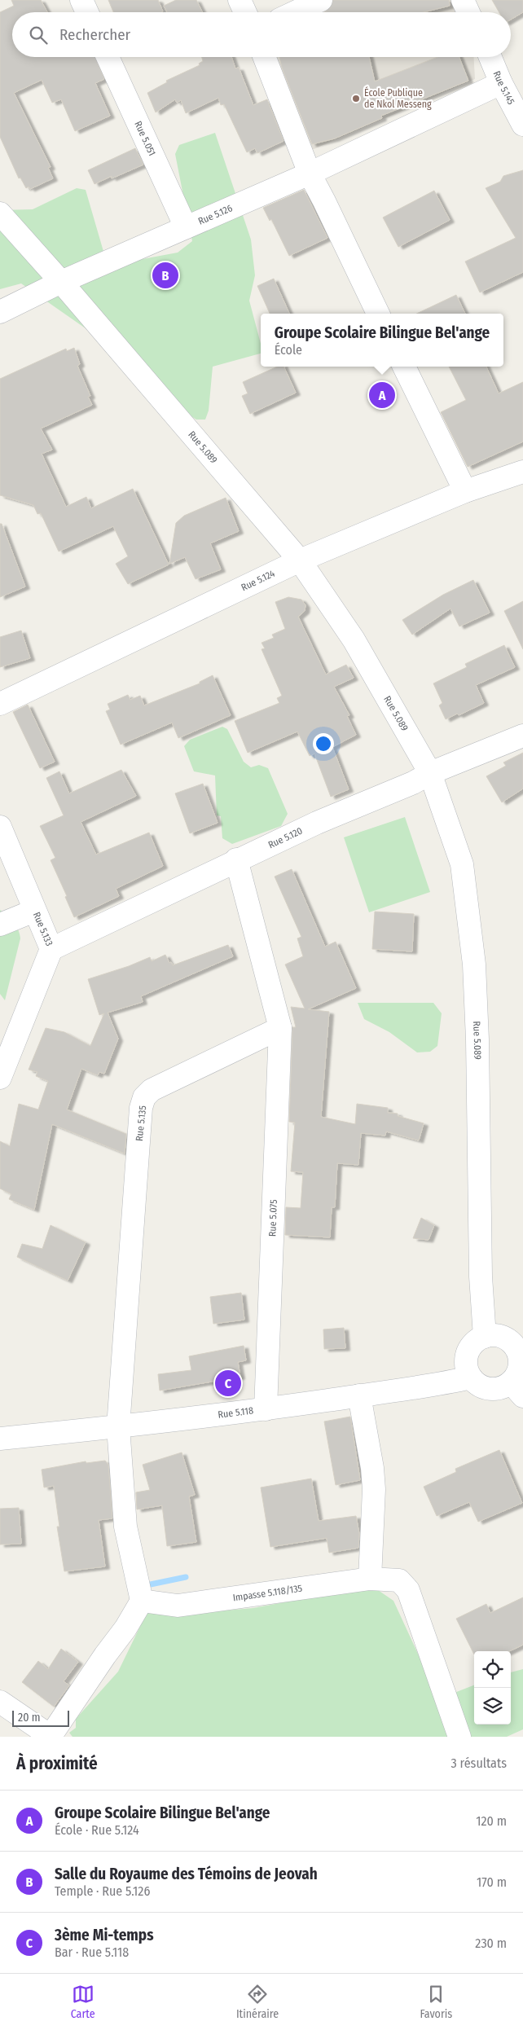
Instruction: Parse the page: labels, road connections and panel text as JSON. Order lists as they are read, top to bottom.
{
  "streets": {
    "street": [
      "Rue 5.145",
      "Rue 5.051",
      "Rue 5.126",
      "Rue 5.089",
      "Rue 5.124",
      "Rue 5.120",
      "Rue 5.133",
      "Rue 5.135",
      "Rue 5.075",
      "Rue 5.118",
      "Impasse 5.118/135"
    ]
  },
  "crossings": [
    ["Rue 5.145", "Rue 5.126"],
    ["Rue 5.051", "Rue 5.126"],
    ["Rue 5.126", "Rue 5.089"],
    ["Rue 5.089", "Rue 5.124"],
    ["Rue 5.089", "Rue 5.120"],
    ["Rue 5.089", "Rue 5.118"],
    ["Rue 5.120", "Rue 5.133"],
    ["Rue 5.135", "Rue 5.075"],
    ["Rue 5.135", "Rue 5.118"],
    ["Rue 5.075", "Rue 5.118"]
  ],
  "places": ["École Publique de Nkol Messeng"],
  "scale_bar": "20 m",
  "page": {
    "search": "Rechercher",
    "pins": ["B", "A", "C"],
    "popup": ["Groupe Scolaire Bilingue Bel'ange", "École"],
    "scale": "20 m",
    "heading": ["À proximité", "3 résultats"],
    "list": [
      {
        "mark": "A",
        "name": "Groupe Scolaire Bilingue Bel'ange",
        "note": "École · Rue 5.124",
        "value": "120 m"
      },
      {
        "mark": "B",
        "name": "Salle du Royaume des Témoins de Jeovah",
        "note": "Temple · Rue 5.126",
        "value": "170 m"
      },
      {
        "mark": "C",
        "name": "3ème Mi-temps",
        "note": "Bar · Rue 5.118",
        "value": "230 m"
      }
    ],
    "nav": ["Carte", "Itinéraire", "Favoris"]
  }
}
